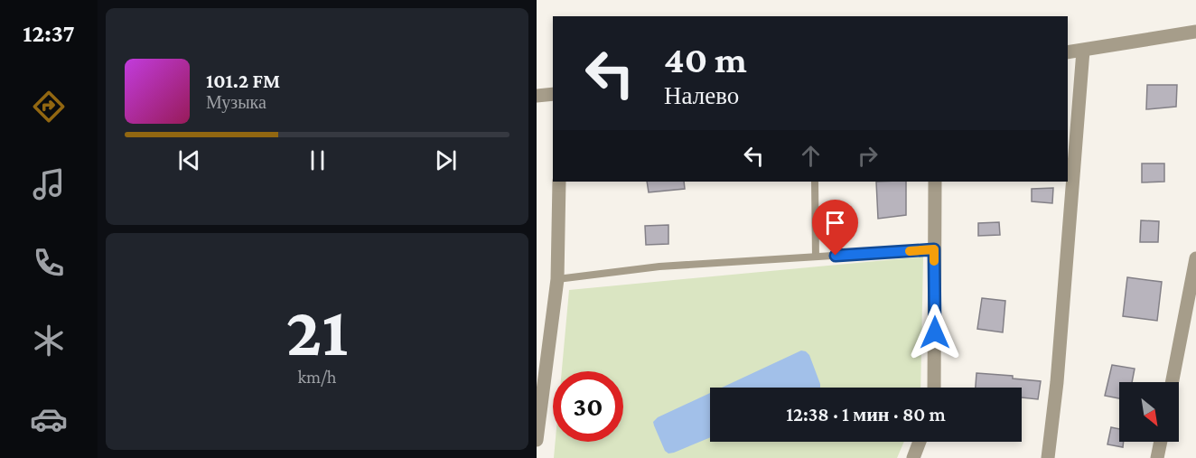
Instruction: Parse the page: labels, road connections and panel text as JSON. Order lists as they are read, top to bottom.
{
  "north": "bottom right",
  "page": {
    "tabs": "12:37",
    "turn": ["40 m", "Налево"],
    "song": ["101.2 FM", "Музыка"],
    "tile": ["21", "km/h"],
    "limit": "30",
    "trip": "12:38 · 1 мин · 80 m"
  }
}
